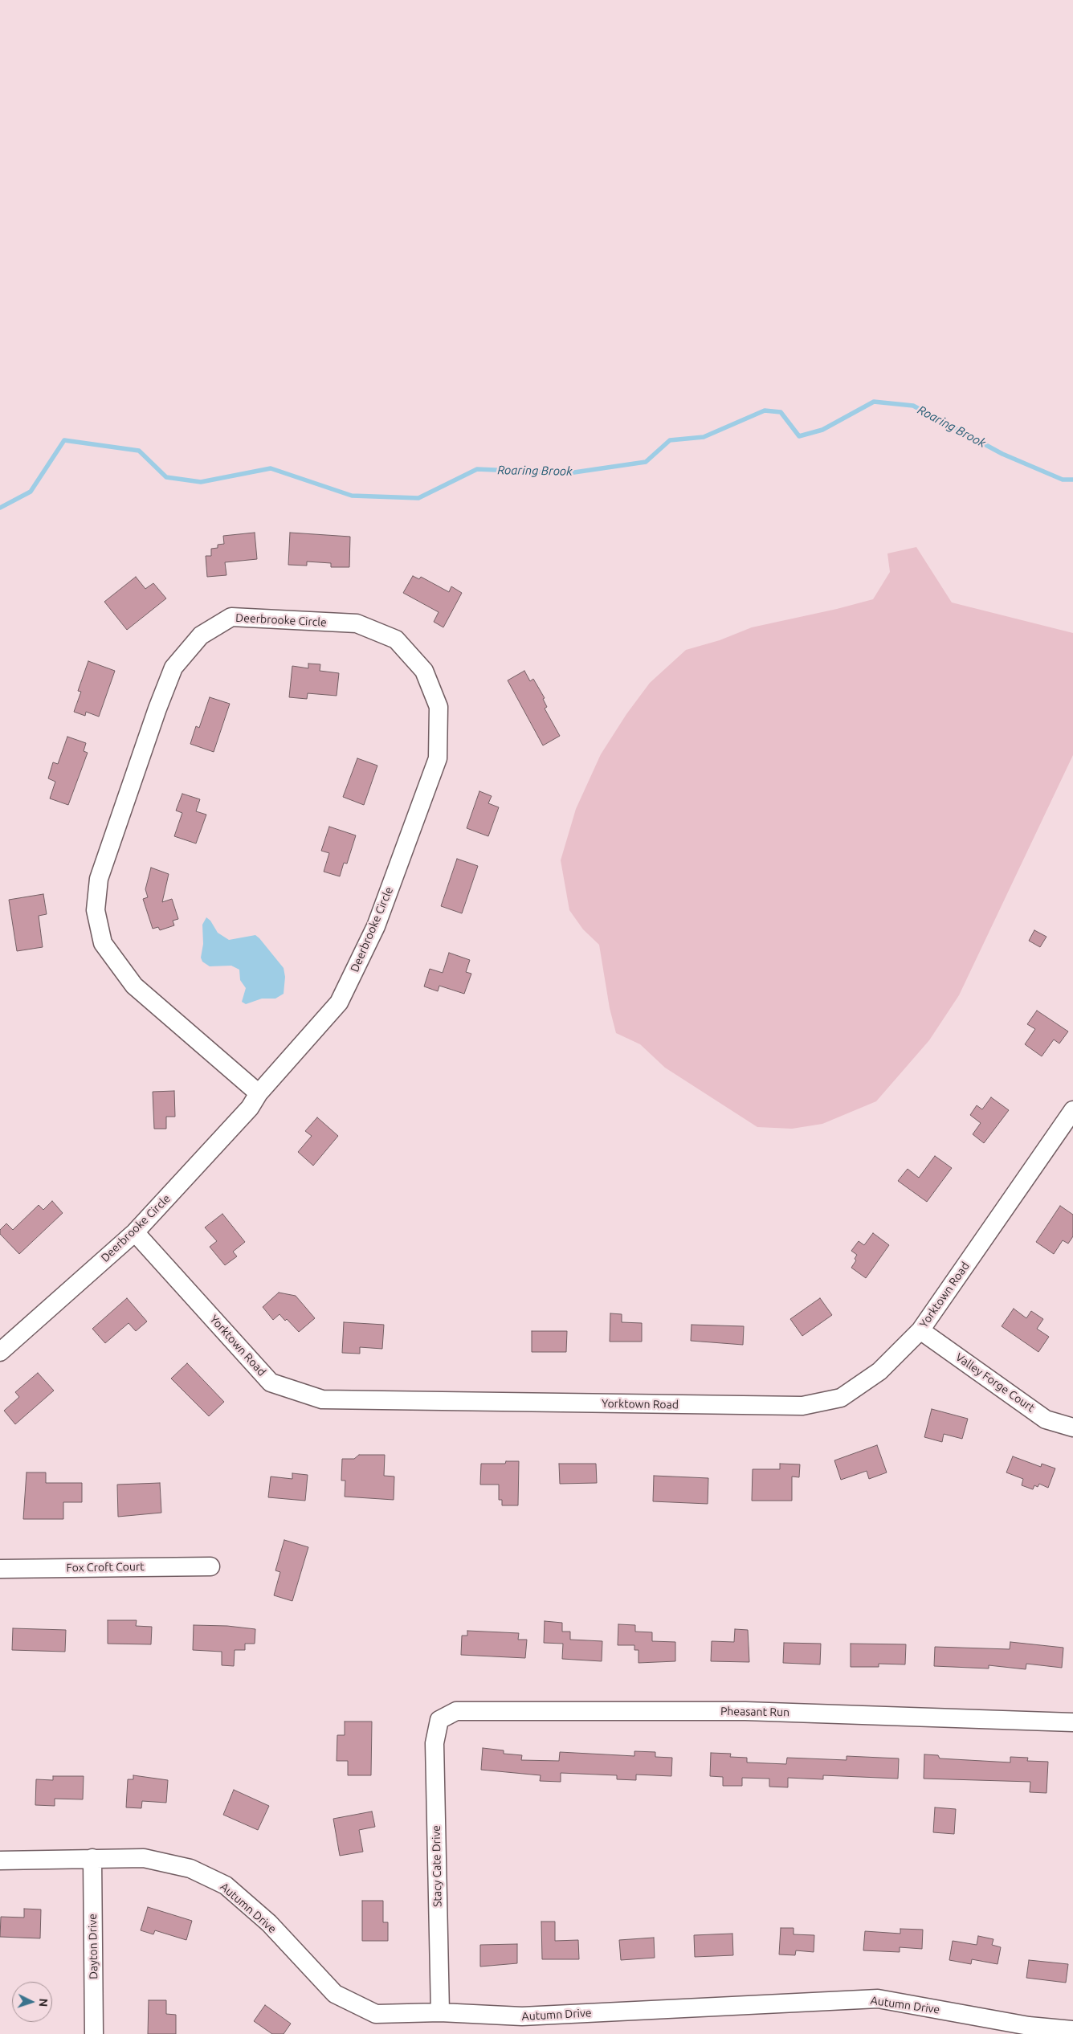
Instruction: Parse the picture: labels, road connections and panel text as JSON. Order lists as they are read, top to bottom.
{
  "streets": {
    "street": [
      "Deerbrooke Circle",
      "Yorktown Road",
      "Valley Forge Court",
      "Fox Croft Court",
      "Pheasant Run",
      "Stacy Cate Drive",
      "Autumn Drive",
      "Dayton Drive"
    ]
  },
  "crossings": [
    ["Deerbrooke Circle", "Yorktown Road"],
    ["Yorktown Road", "Valley Forge Court"],
    ["Pheasant Run", "Stacy Cate Drive"],
    ["Stacy Cate Drive", "Autumn Drive"],
    ["Autumn Drive", "Dayton Drive"]
  ],
  "water": ["Roaring Brook"],
  "north": "right"
}
